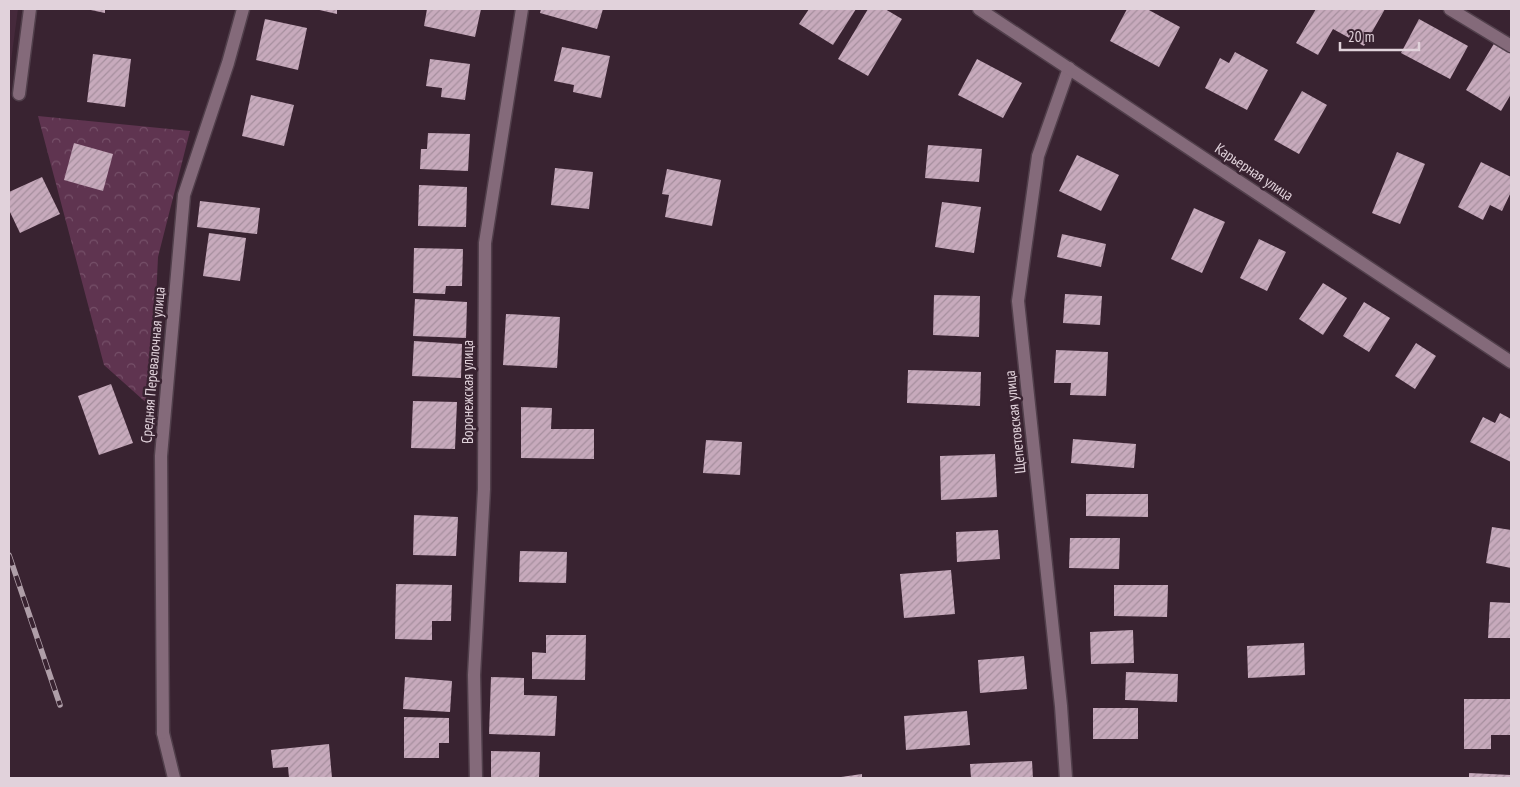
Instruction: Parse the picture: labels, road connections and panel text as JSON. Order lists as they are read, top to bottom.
{
  "streets": {
    "street": [
      "Карьерная улица",
      "Средняя Перевалочная улица",
      "Воронежская улица",
      "Щепетовская улица"
    ]
  },
  "crossings": [
    ["Карьерная улица", "Щепетовская улица"]
  ],
  "scale_bar": "20 m"
}
